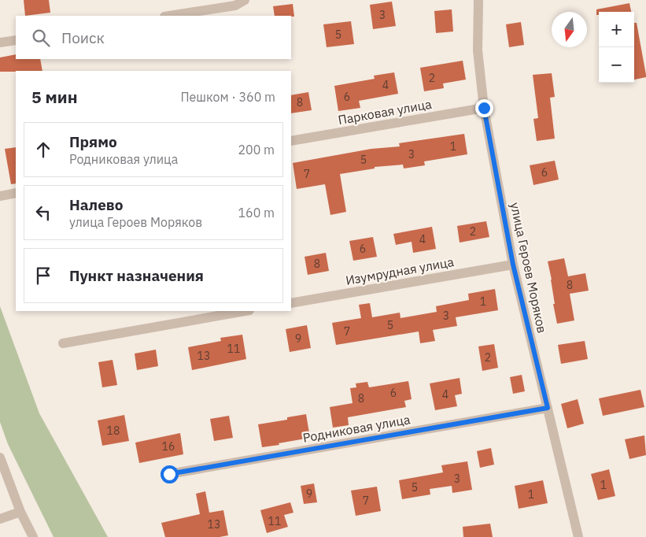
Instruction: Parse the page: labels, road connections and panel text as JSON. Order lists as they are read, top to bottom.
{
  "streets": {
    "street": [
      "Парковая улица",
      "улица Героев Моряков",
      "Изумрудная улица",
      "Родниковая улица"
    ]
  },
  "crossings": [
    ["Парковая улица", "улица Героев Моряков"],
    ["улица Героев Моряков", "Изумрудная улица"],
    ["улица Героев Моряков", "Родниковая улица"]
  ],
  "house_numbers": [
    "3",
    "5",
    "2",
    "4",
    "6",
    "8",
    "1",
    "3",
    "5",
    "6",
    "7",
    "2",
    "4",
    "6",
    "8",
    "8",
    "1",
    "3",
    "5",
    "7",
    "9",
    "11",
    "13",
    "2",
    "6",
    "4",
    "8",
    "18",
    "16",
    "3",
    "1",
    "5",
    "9",
    "1",
    "7",
    "11",
    "13"
  ],
  "north": "bottom",
  "page": {
    "map_buttons": ["+", "−"],
    "search": "Поиск",
    "heading": ["5 мин", "Пешком · 360 m"],
    "list": [
      ["Прямо", "Родниковая улица", "200 m"],
      ["Налево", "улица Героев Моряков", "160 m"],
      "Пункт назначения"
    ]
  }
}
